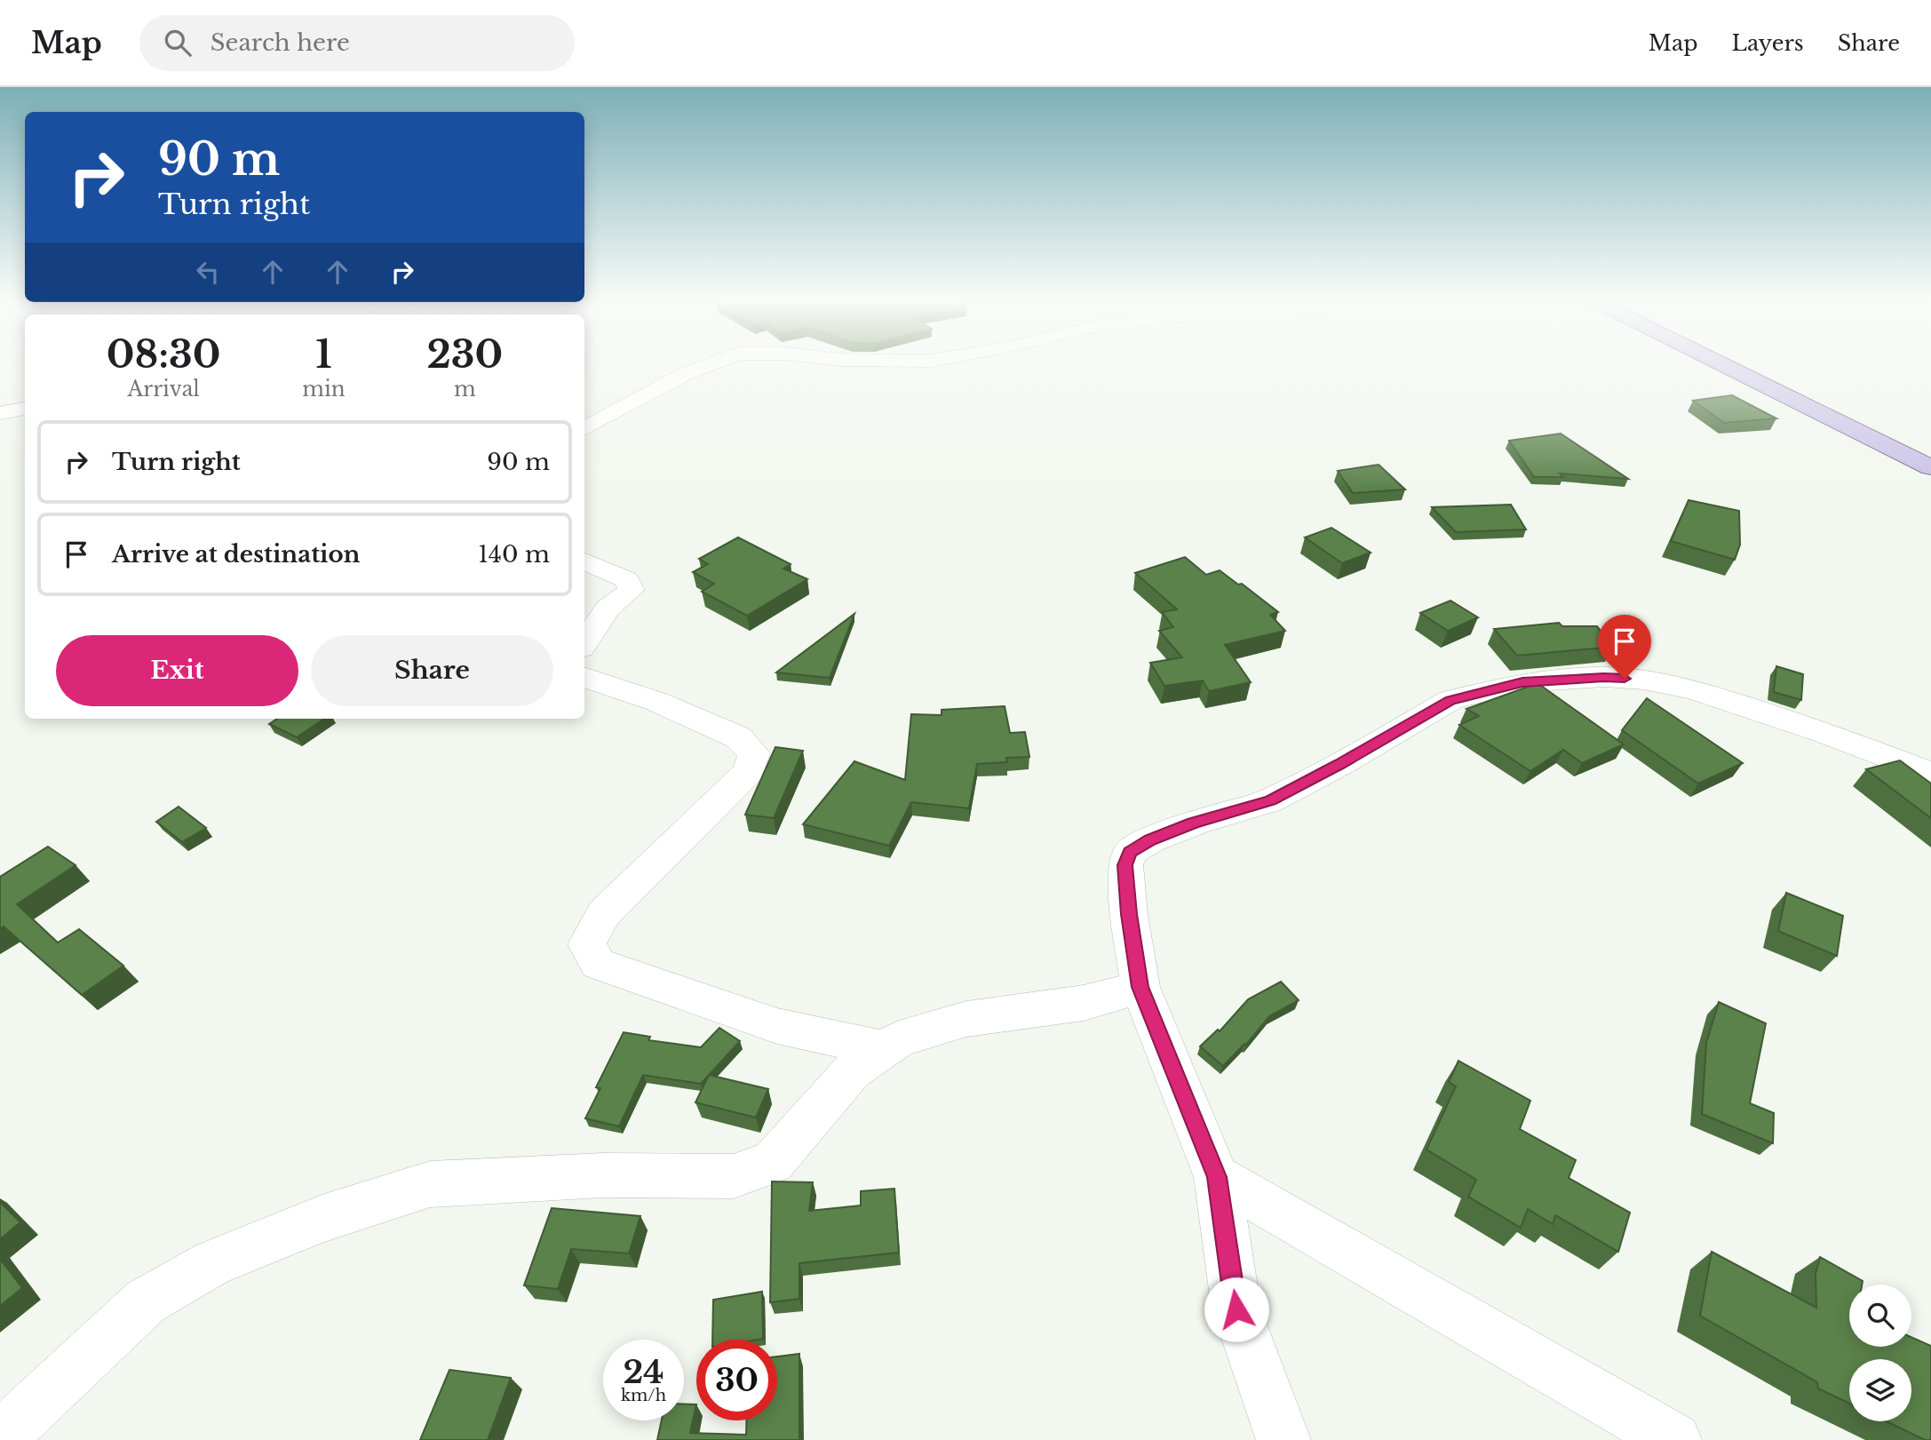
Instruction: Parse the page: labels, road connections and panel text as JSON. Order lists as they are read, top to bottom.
{
  "page": {
    "header": "Map",
    "search": "Search here",
    "nav": ["Map", "Layers", "Share"],
    "turn": ["90 m", "Turn right"],
    "eta": [
      "08:30",
      "Arrival",
      "1",
      "min",
      "230",
      "m"
    ],
    "list": [
      {
        "name": "Turn right",
        "value": "90 m"
      },
      {
        "name": "Arrive at destination",
        "value": "140 m"
      }
    ],
    "buttons": ["Exit", "Share"],
    "speed": "24 km/h",
    "limit": "30"
  }
}
